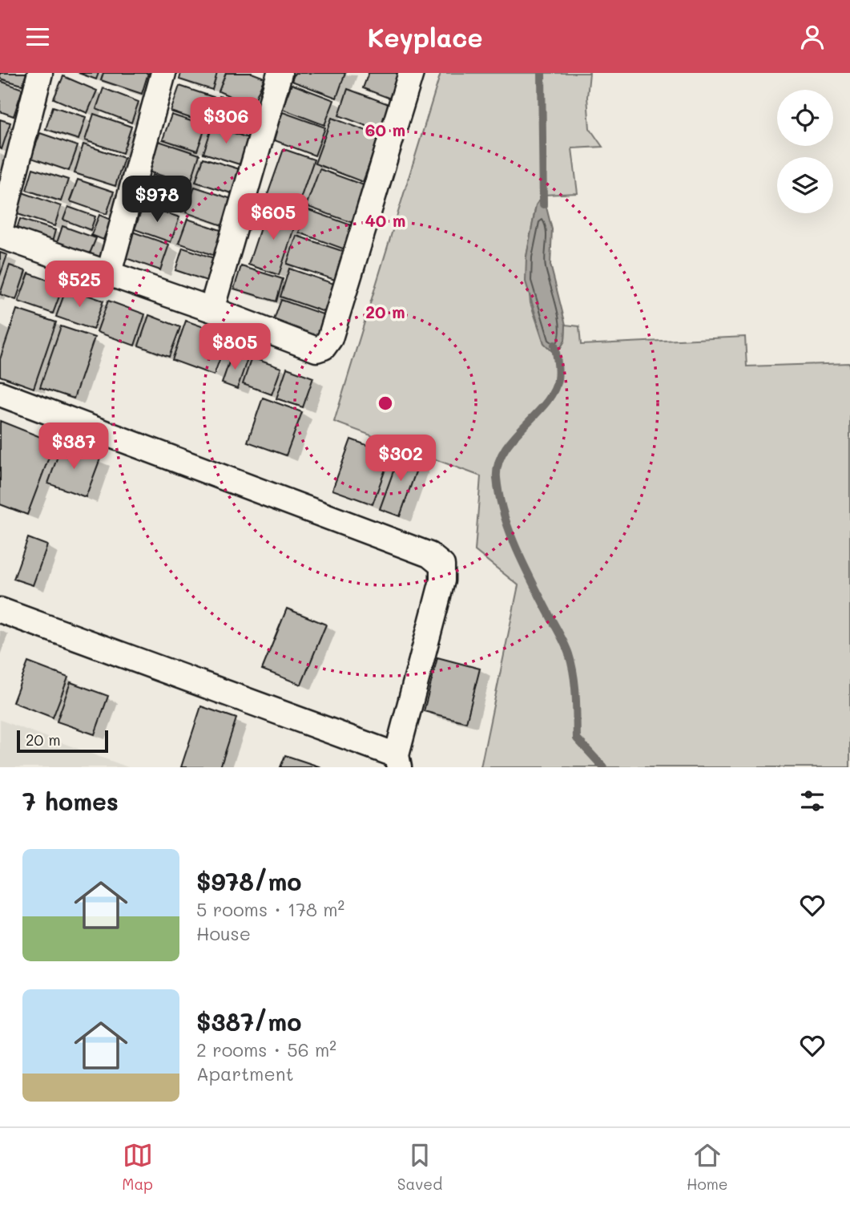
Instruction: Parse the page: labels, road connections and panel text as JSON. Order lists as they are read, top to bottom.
{
  "scale_bar": "20 m",
  "page": {
    "header": "Keyplace",
    "price": [
      "$306",
      "$978",
      "$605",
      "$525",
      "$805",
      "$387",
      "$302"
    ],
    "scale": "20 m",
    "heading": "7 homes",
    "list": [
      {
        "name": "$978/mo",
        "note": "5 rooms · 178 m² · House"
      },
      {
        "name": "$387/mo",
        "note": "2 rooms · 56 m² · Apartment"
      }
    ],
    "tabs": ["Map", "Saved", "Home"]
  },
  "rings": ["60 m", "40 m", "20 m"]
}
